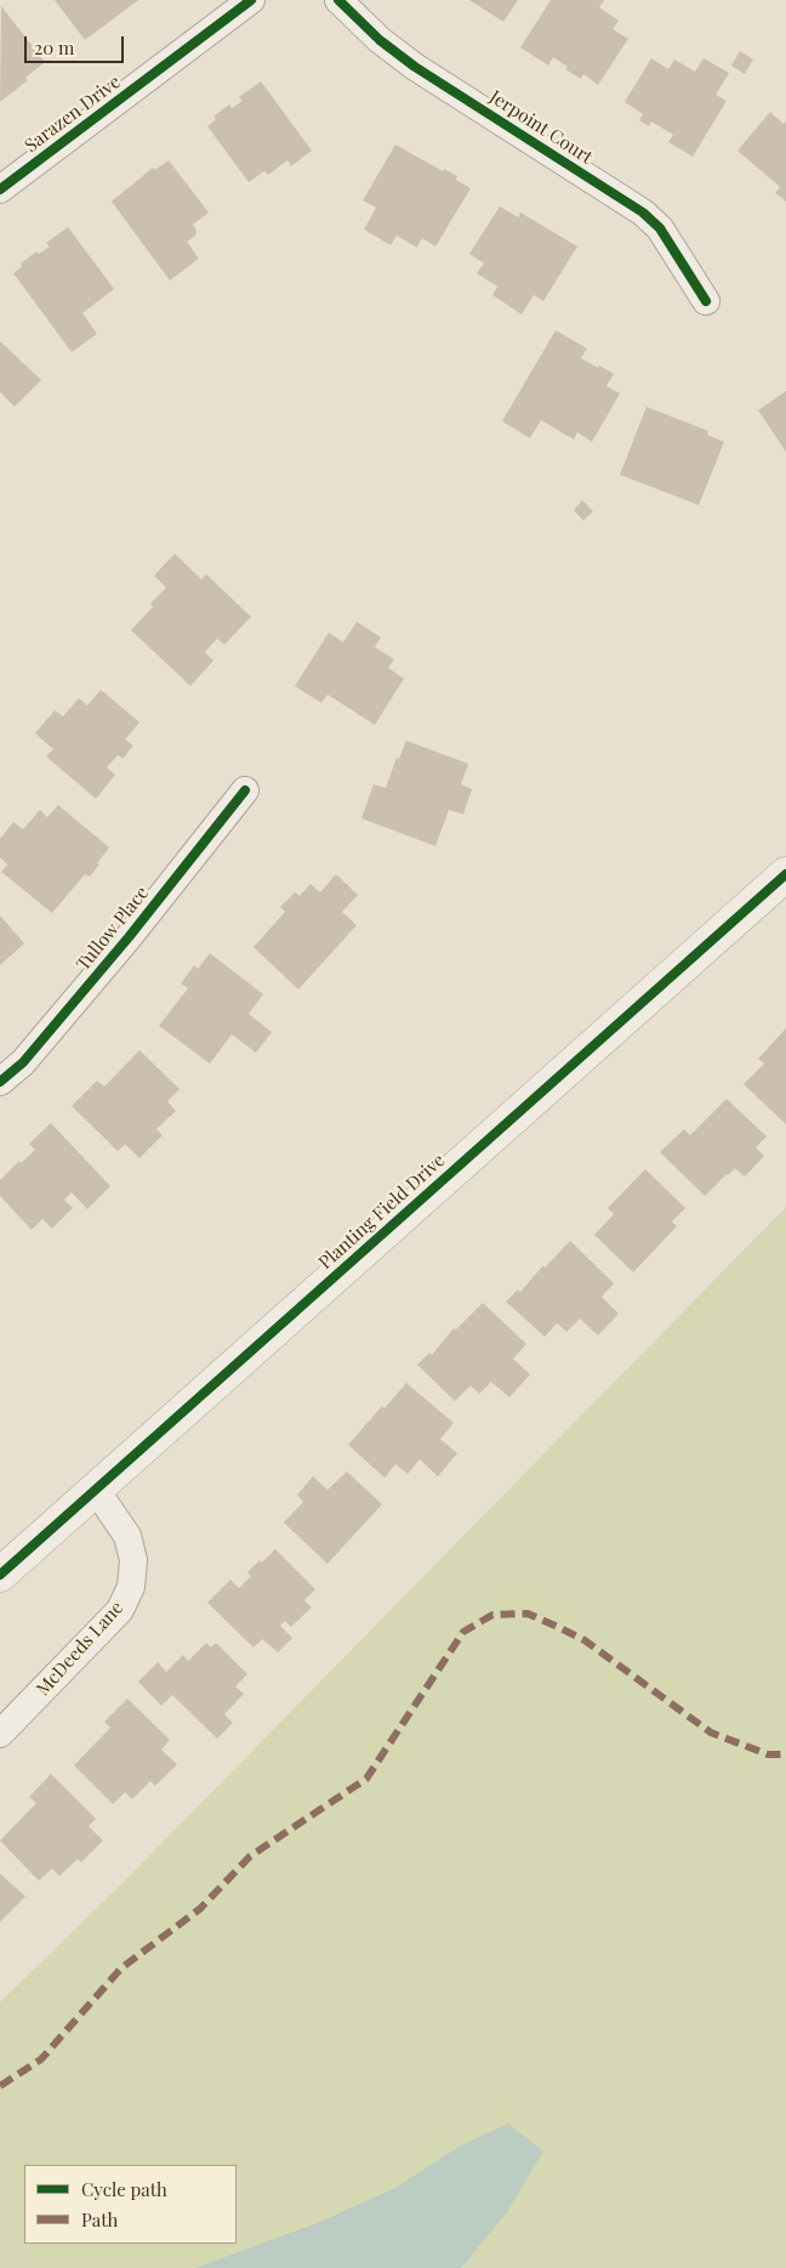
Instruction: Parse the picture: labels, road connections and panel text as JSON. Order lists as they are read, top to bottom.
{
  "streets": {
    "street": [
      "Sarazen Drive",
      "Jerpoint Court",
      "Tullow Place",
      "Planting Field Drive",
      "McDeeds Lane"
    ]
  },
  "crossings": [
    ["Planting Field Drive", "McDeeds Lane"]
  ],
  "legend": ["Cycle path", "Path"],
  "scale_bar": "20 m"
}
